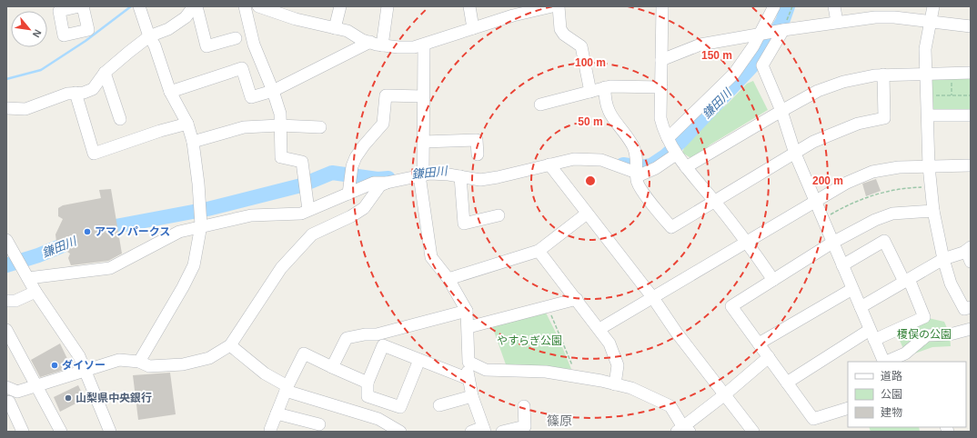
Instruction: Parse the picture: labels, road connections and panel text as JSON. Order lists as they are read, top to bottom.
{
  "districts": ["篠原"],
  "water": ["鎌田川"],
  "parks": ["榎俣の公園", "やすらぎ公園"],
  "places": ["アマノパークス", "ダイソー", "山梨県中央銀行"],
  "legend": ["道路", "公園", "建物"],
  "north": "bottom right",
  "rings": [
    "150 m",
    "100 m",
    "50 m",
    "200 m"
  ]
}
